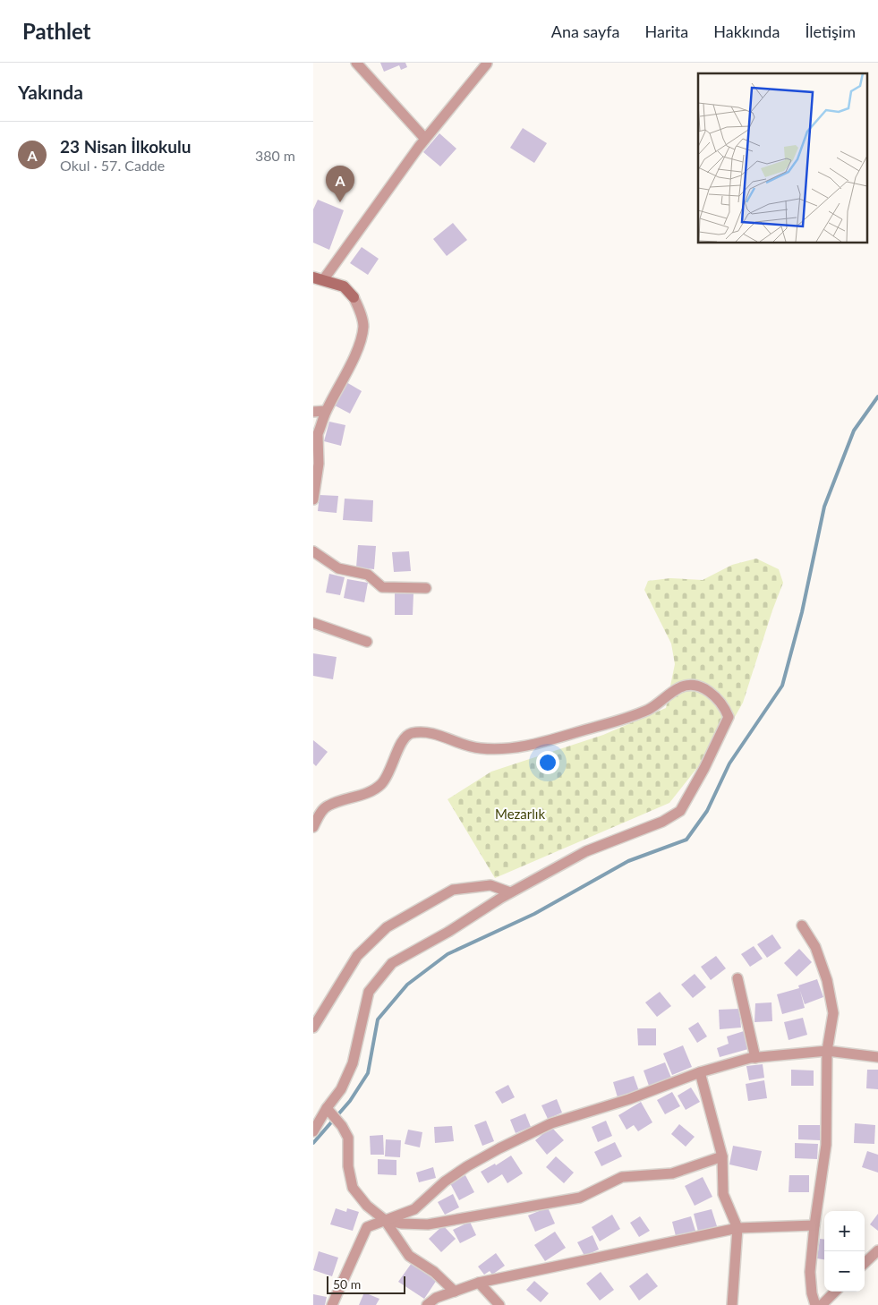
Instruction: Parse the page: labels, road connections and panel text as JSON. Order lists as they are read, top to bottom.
{
  "parks": ["Mezarlık"],
  "scale_bar": "50 m",
  "page": {
    "header": "Pathlet",
    "nav": [
      "Ana sayfa",
      "Harita",
      "Hakkında",
      "İletişim"
    ],
    "heading": "Yakında",
    "list": [
      {
        "mark": "A",
        "name": "23 Nisan İlkokulu",
        "note": "Okul · 57. Cadde",
        "value": "380 m"
      }
    ],
    "pins": "A",
    "map_buttons": ["+", "−"],
    "scale": "50 m"
  }
}
